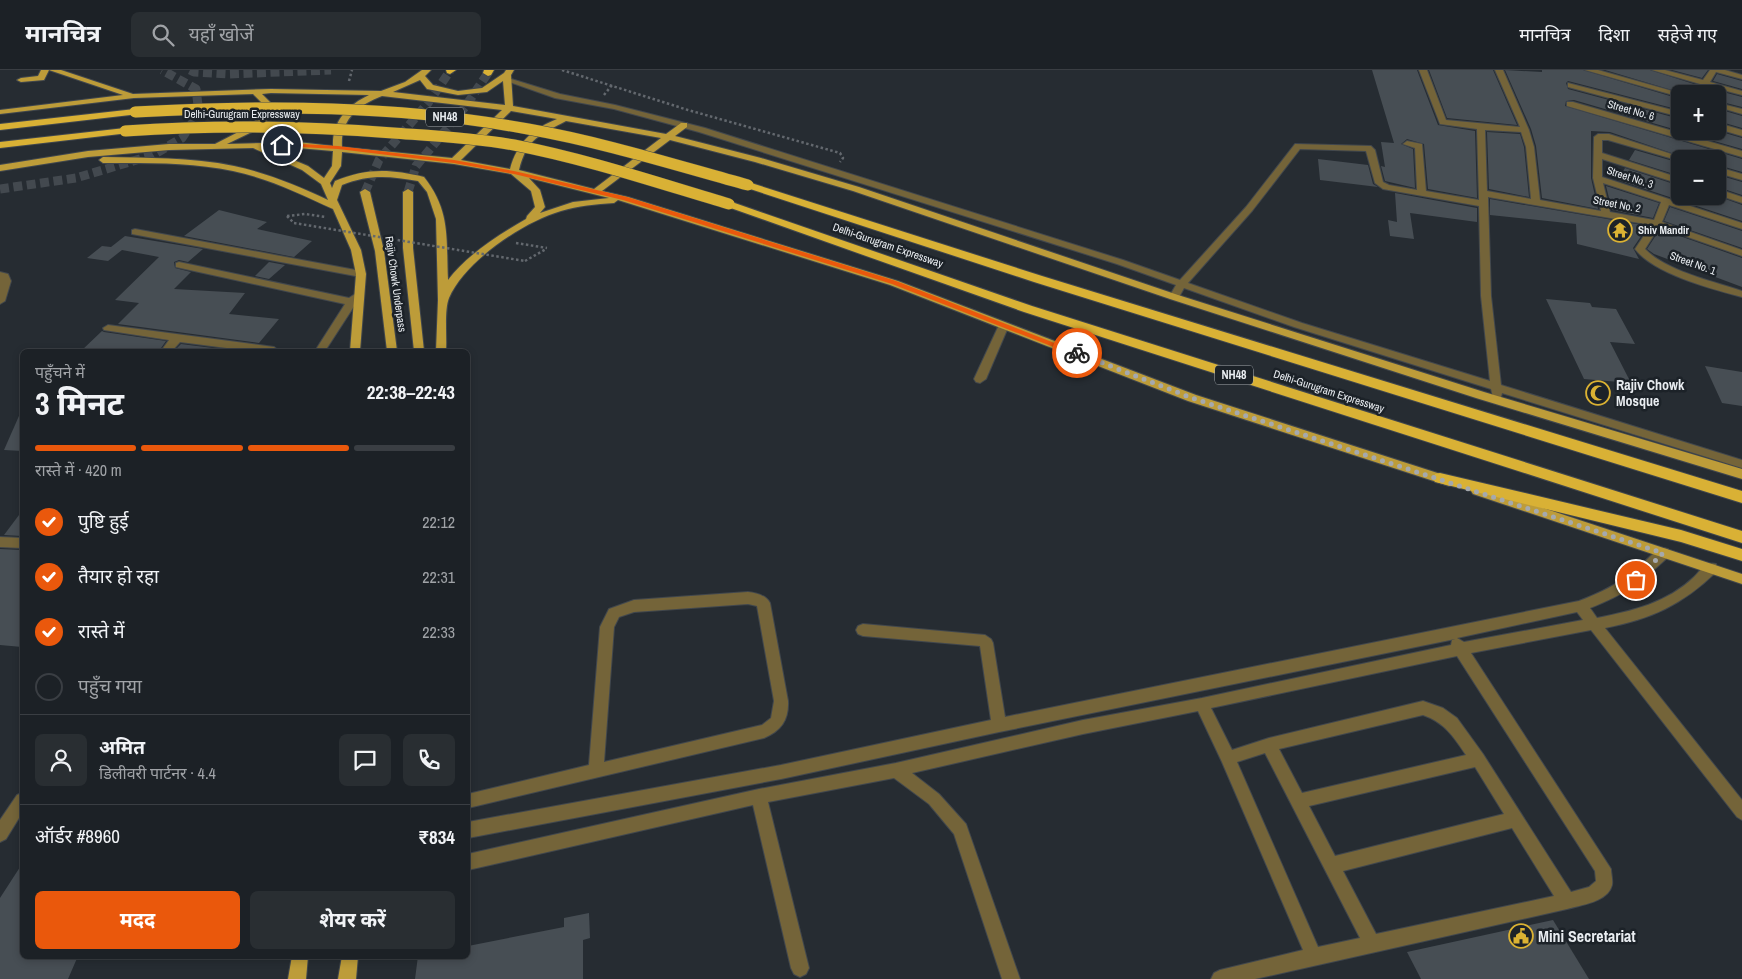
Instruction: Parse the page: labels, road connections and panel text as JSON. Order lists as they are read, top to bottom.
{
  "streets": {
    "highway": ["Delhi-Gurugram Expressway", "NH48"],
    "main road": ["Rajiv Chowk Underpass"],
    "street": [
      "Street No. 6",
      "Street No. 3",
      "Street No. 2",
      "Street No. 1"
    ]
  },
  "crossings": [
    ["Street No. 2", "Street No. 1"]
  ],
  "places": {
    "temple": ["Shiv Mandir"],
    "mosque": ["Rajiv Chowk Mosque"],
    "public building": ["Mini Secretariat"]
  },
  "page": {
    "header": "मानचित्र",
    "search": "यहाँ खोजें",
    "nav": ["मानचित्र", "दिशा", "सहेजे गए"],
    "map_buttons": ["+", "−"],
    "heading": ["3 मिनट", "पहुँचने में", "22:38–22:43"],
    "panel": [
      "अमित",
      "डिलीवरी पार्टनर · 4.4",
      "ऑर्डर #8960",
      "₹834"
    ],
    "bar": "रास्ते में · 420 m",
    "list": [
      ["पुष्टि हुई", "22:12"],
      ["तैयार हो रहा", "22:31"],
      ["रास्ते में", "22:33"],
      "पहुँच गया"
    ],
    "buttons": ["मदद", "शेयर करें"]
  }
}
